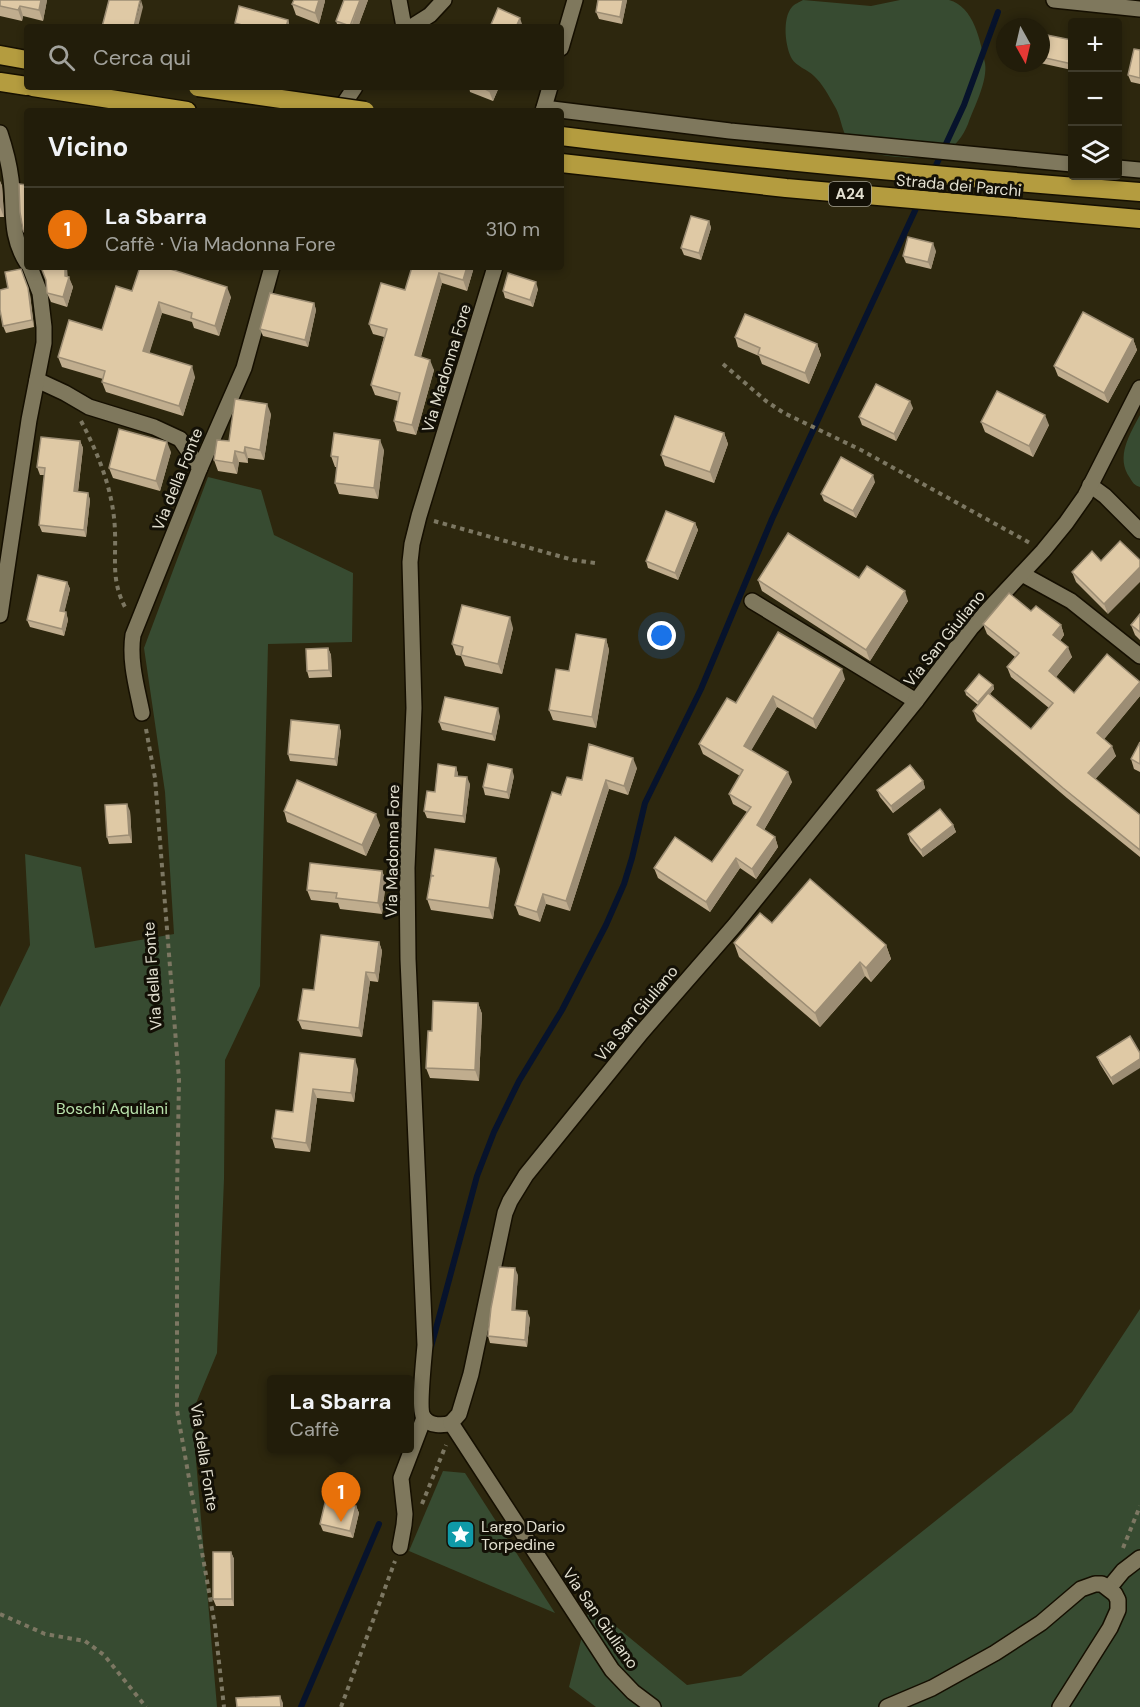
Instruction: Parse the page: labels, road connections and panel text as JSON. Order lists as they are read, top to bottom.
{
  "streets": {
    "highway": ["Strada dei Parchi", "A24"],
    "street": ["Via Madonna Fore", "Via della Fonte", "Via San Giuliano"]
  },
  "parks": ["Boschi Aquilani"],
  "places": {
    "place": ["Largo Dario Torpedine"]
  },
  "north": "bottom",
  "page": {
    "map_buttons": ["+", "−"],
    "search": "Cerca qui",
    "heading": "Vicino",
    "list": [
      {
        "mark": "1",
        "name": "La Sbarra",
        "note": "Caffè · Via Madonna Fore",
        "value": "310 m"
      }
    ],
    "popup": ["La Sbarra", "Caffè"],
    "pins": "1"
  }
}
